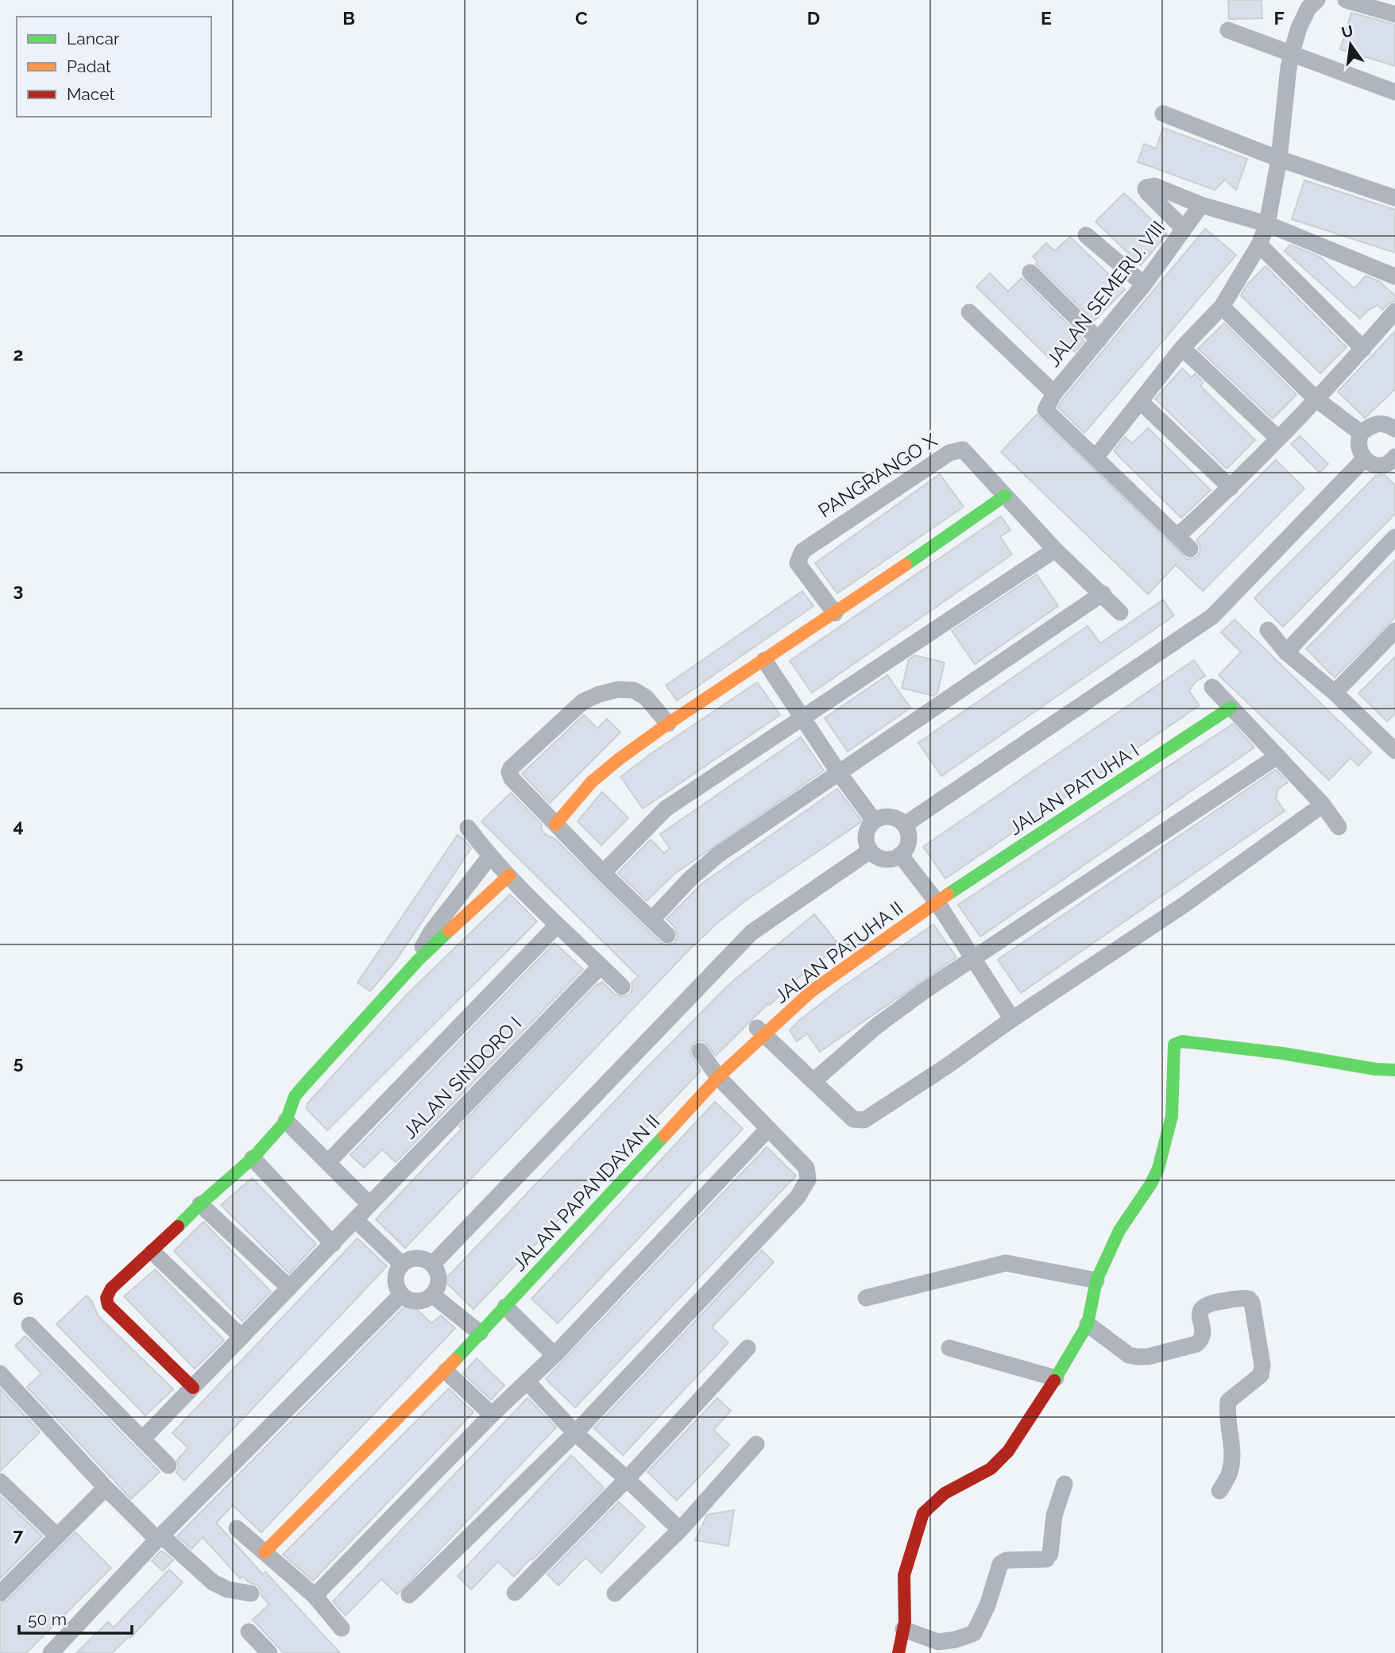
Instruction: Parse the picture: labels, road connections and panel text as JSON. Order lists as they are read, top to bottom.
{
  "streets": {
    "street": [
      "JALAN SEMERU. VIII",
      "PANGRANGO X",
      "JALAN PATUHA I",
      "JALAN PATUHA II",
      "JALAN SINDORO I",
      "JALAN PAPANDAYAN II"
    ]
  },
  "crossings": [
    ["JALAN PATUHA I", "JALAN PATUHA II"],
    ["JALAN PATUHA II", "JALAN PAPANDAYAN II"]
  ],
  "legend": ["Lancar", "Padat", "Macet"],
  "scale_bar": "50 m",
  "north": "top",
  "grid": {
    "columns": [
      "B",
      "C",
      "D",
      "E",
      "F"
    ],
    "rows": [
      "2",
      "3",
      "4",
      "5",
      "6",
      "7"
    ]
  }
}
